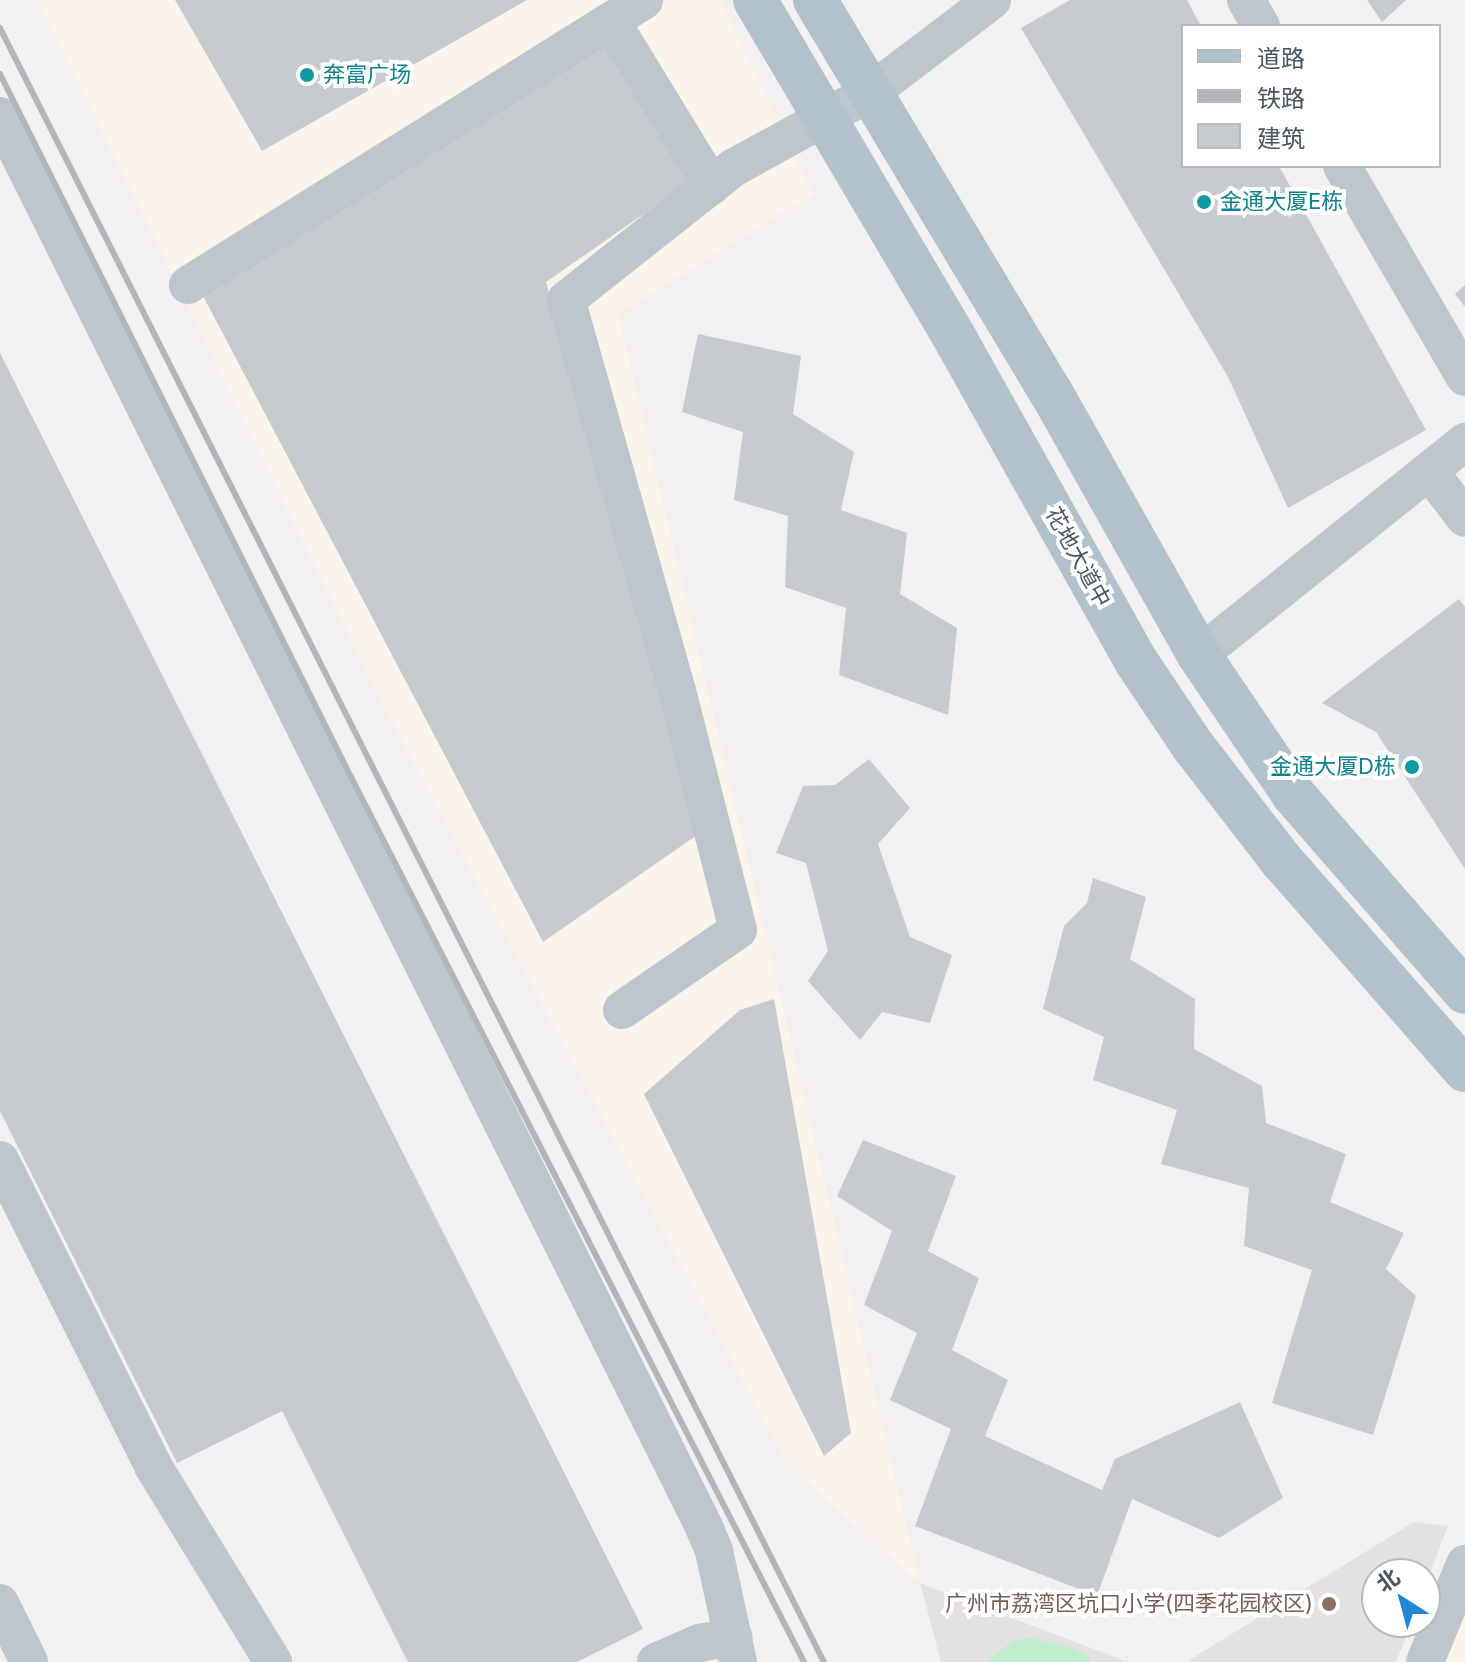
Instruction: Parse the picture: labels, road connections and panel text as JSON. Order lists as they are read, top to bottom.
{
  "streets": {
    "main road": ["花地大道中"]
  },
  "places": [
    "奔富广场",
    "金通大厦E栋",
    "金通大厦D栋",
    "广州市荔湾区坑口小学(四季花园校区)"
  ],
  "legend": ["道路", "铁路", "建筑"],
  "north": "top left"
}
